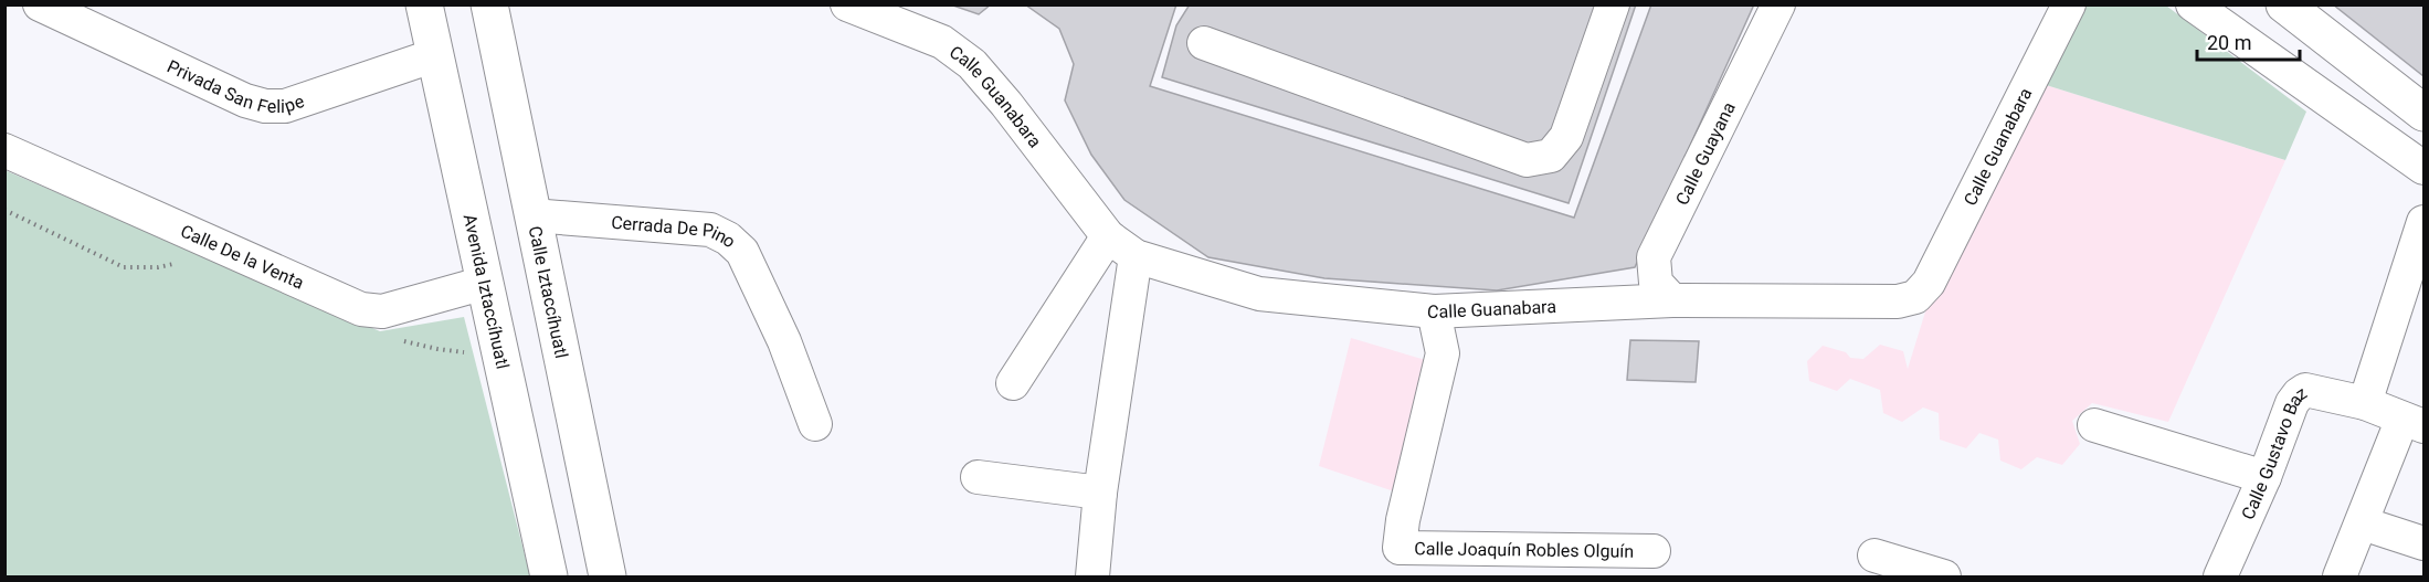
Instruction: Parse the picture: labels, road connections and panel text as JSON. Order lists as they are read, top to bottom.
{
  "streets": {
    "street": [
      "Privada San Felipe",
      "Calle Guanabara",
      "Calle Guayana",
      "Cerrada De Pino",
      "Calle De la Venta",
      "Avenida Iztaccíhuatl",
      "Calle Iztaccíhuatl",
      "Calle Gustavo Baz",
      "Calle Joaquín Robles Olguín"
    ]
  },
  "crossings": [
    ["Privada San Felipe", "Avenida Iztaccíhuatl"],
    ["Calle Guanabara", "Calle Guayana"],
    ["Calle Guanabara", "Calle Joaquín Robles Olguín"],
    ["Cerrada De Pino", "Calle Iztaccíhuatl"],
    ["Calle De la Venta", "Avenida Iztaccíhuatl"]
  ],
  "scale_bar": "20 m"
}
